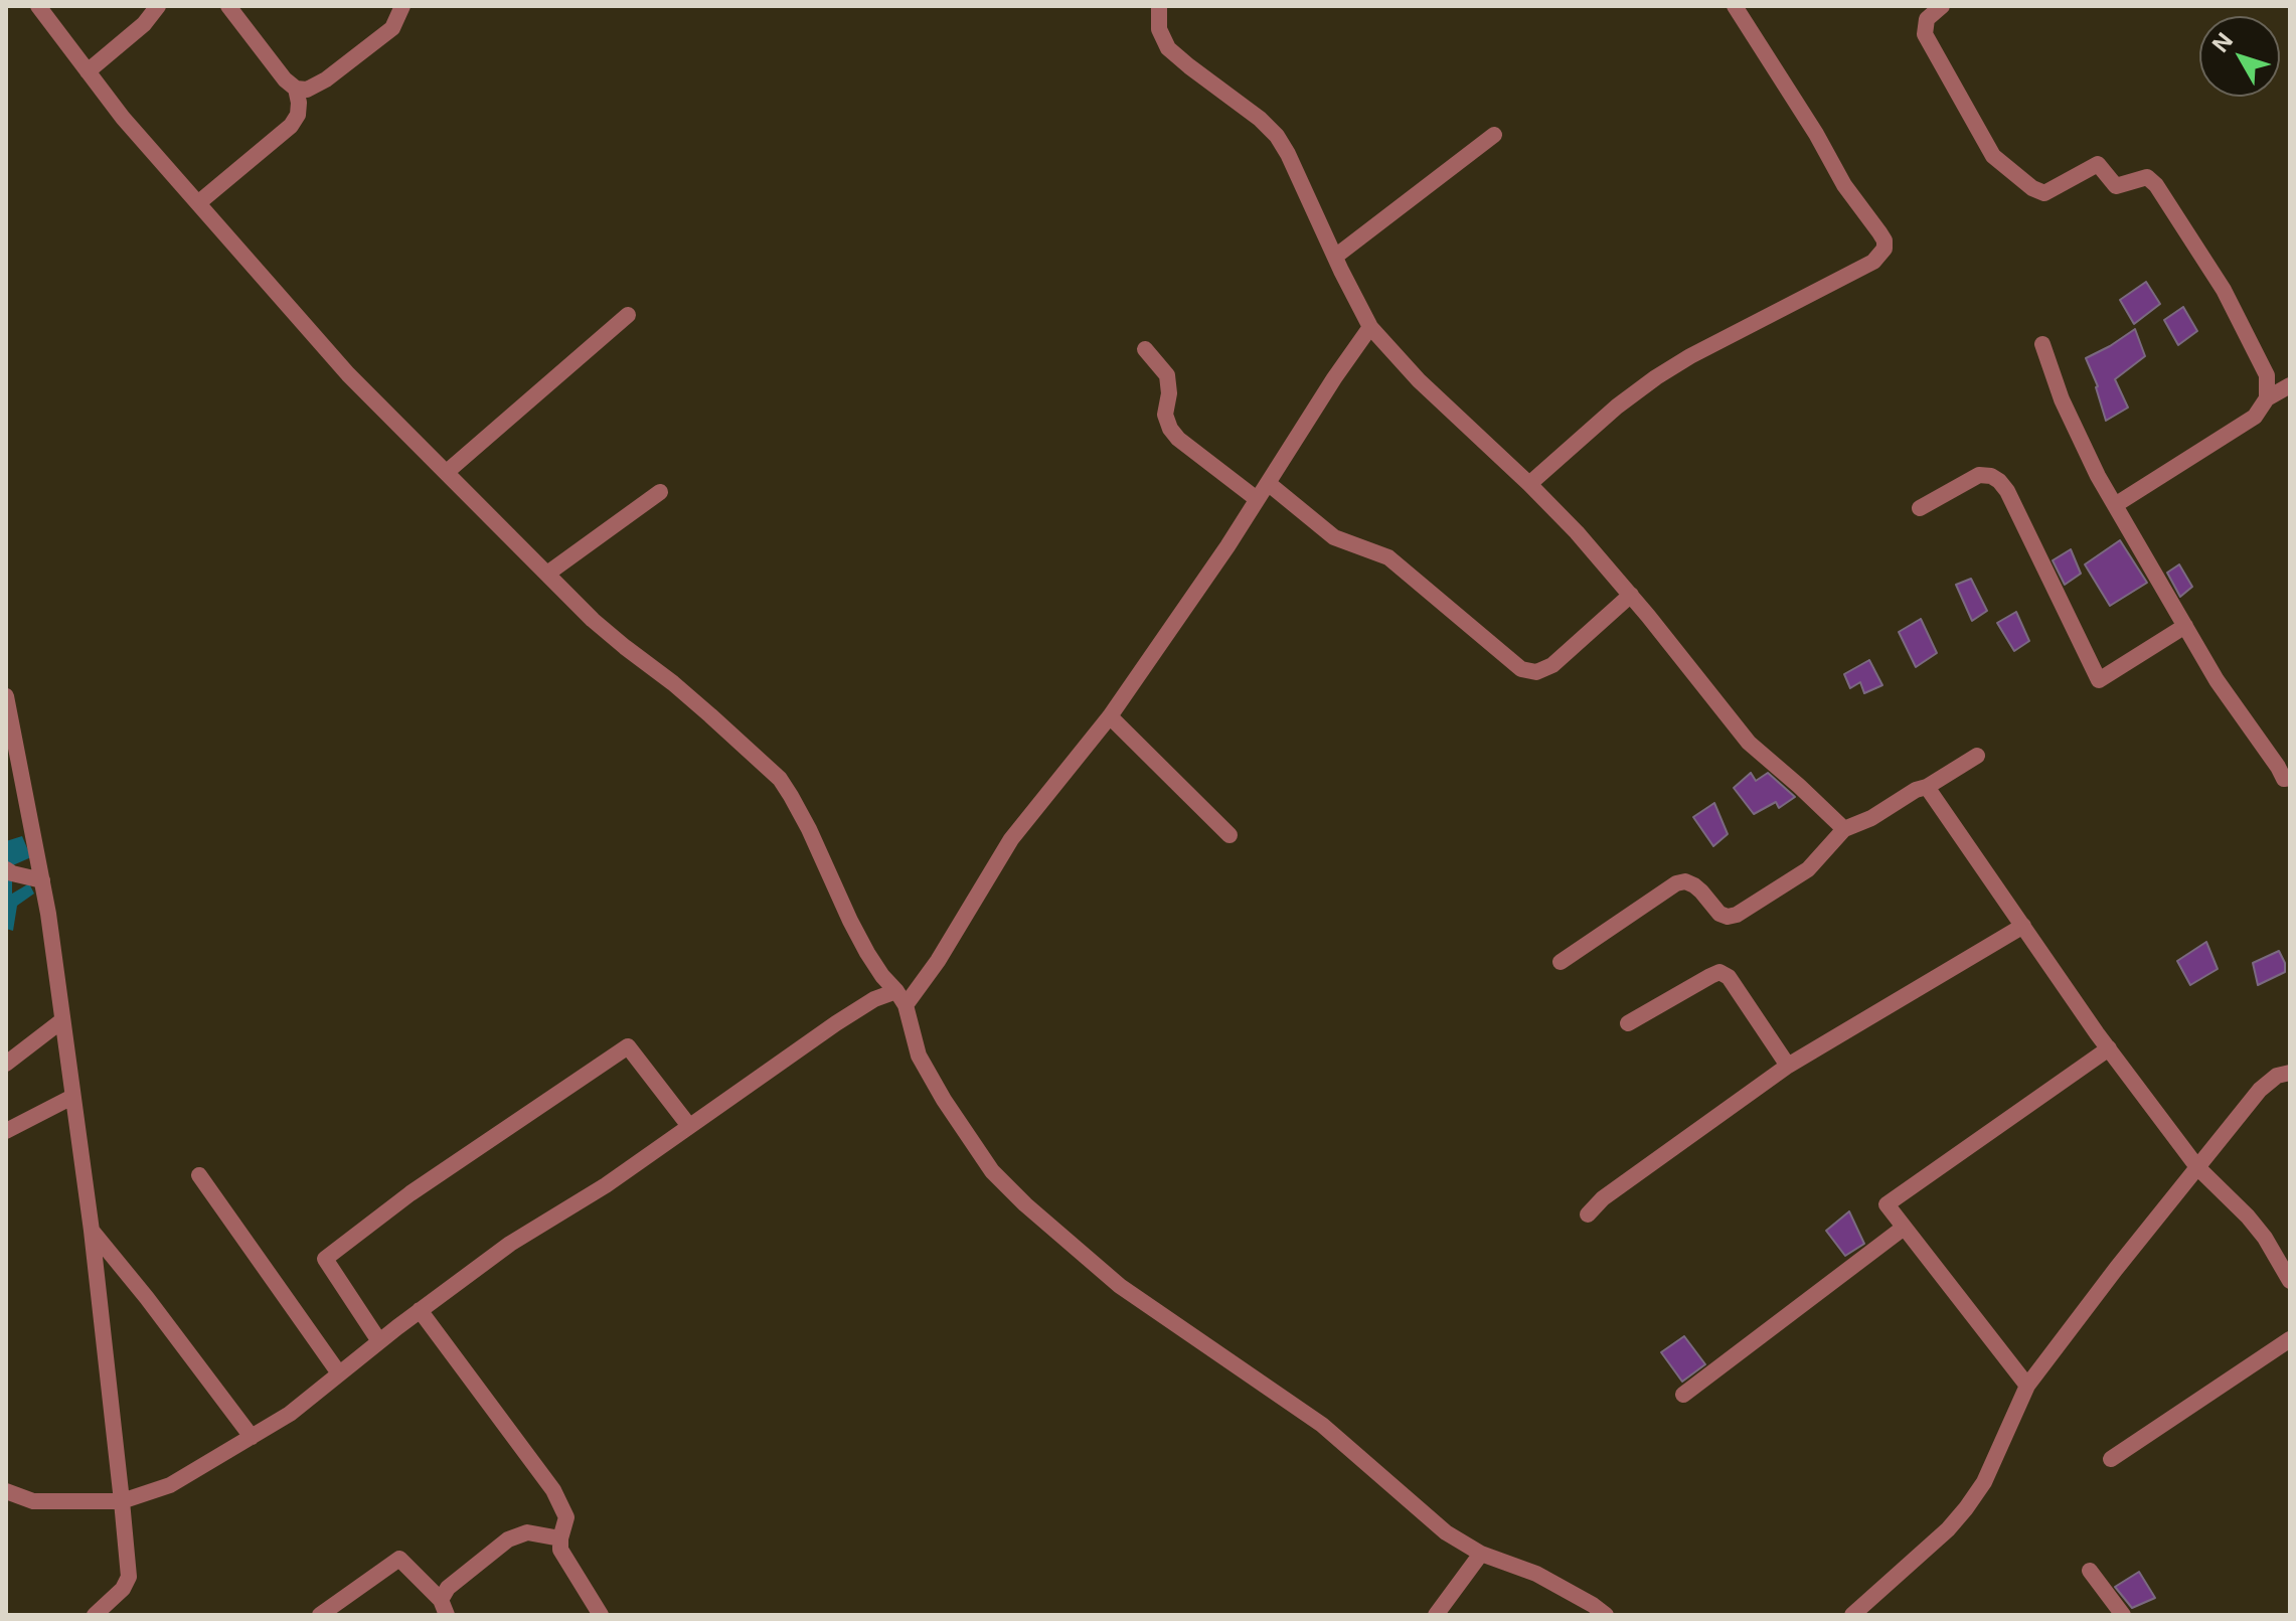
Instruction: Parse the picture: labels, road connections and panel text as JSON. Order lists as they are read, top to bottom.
{
  "north": "top left"
}
